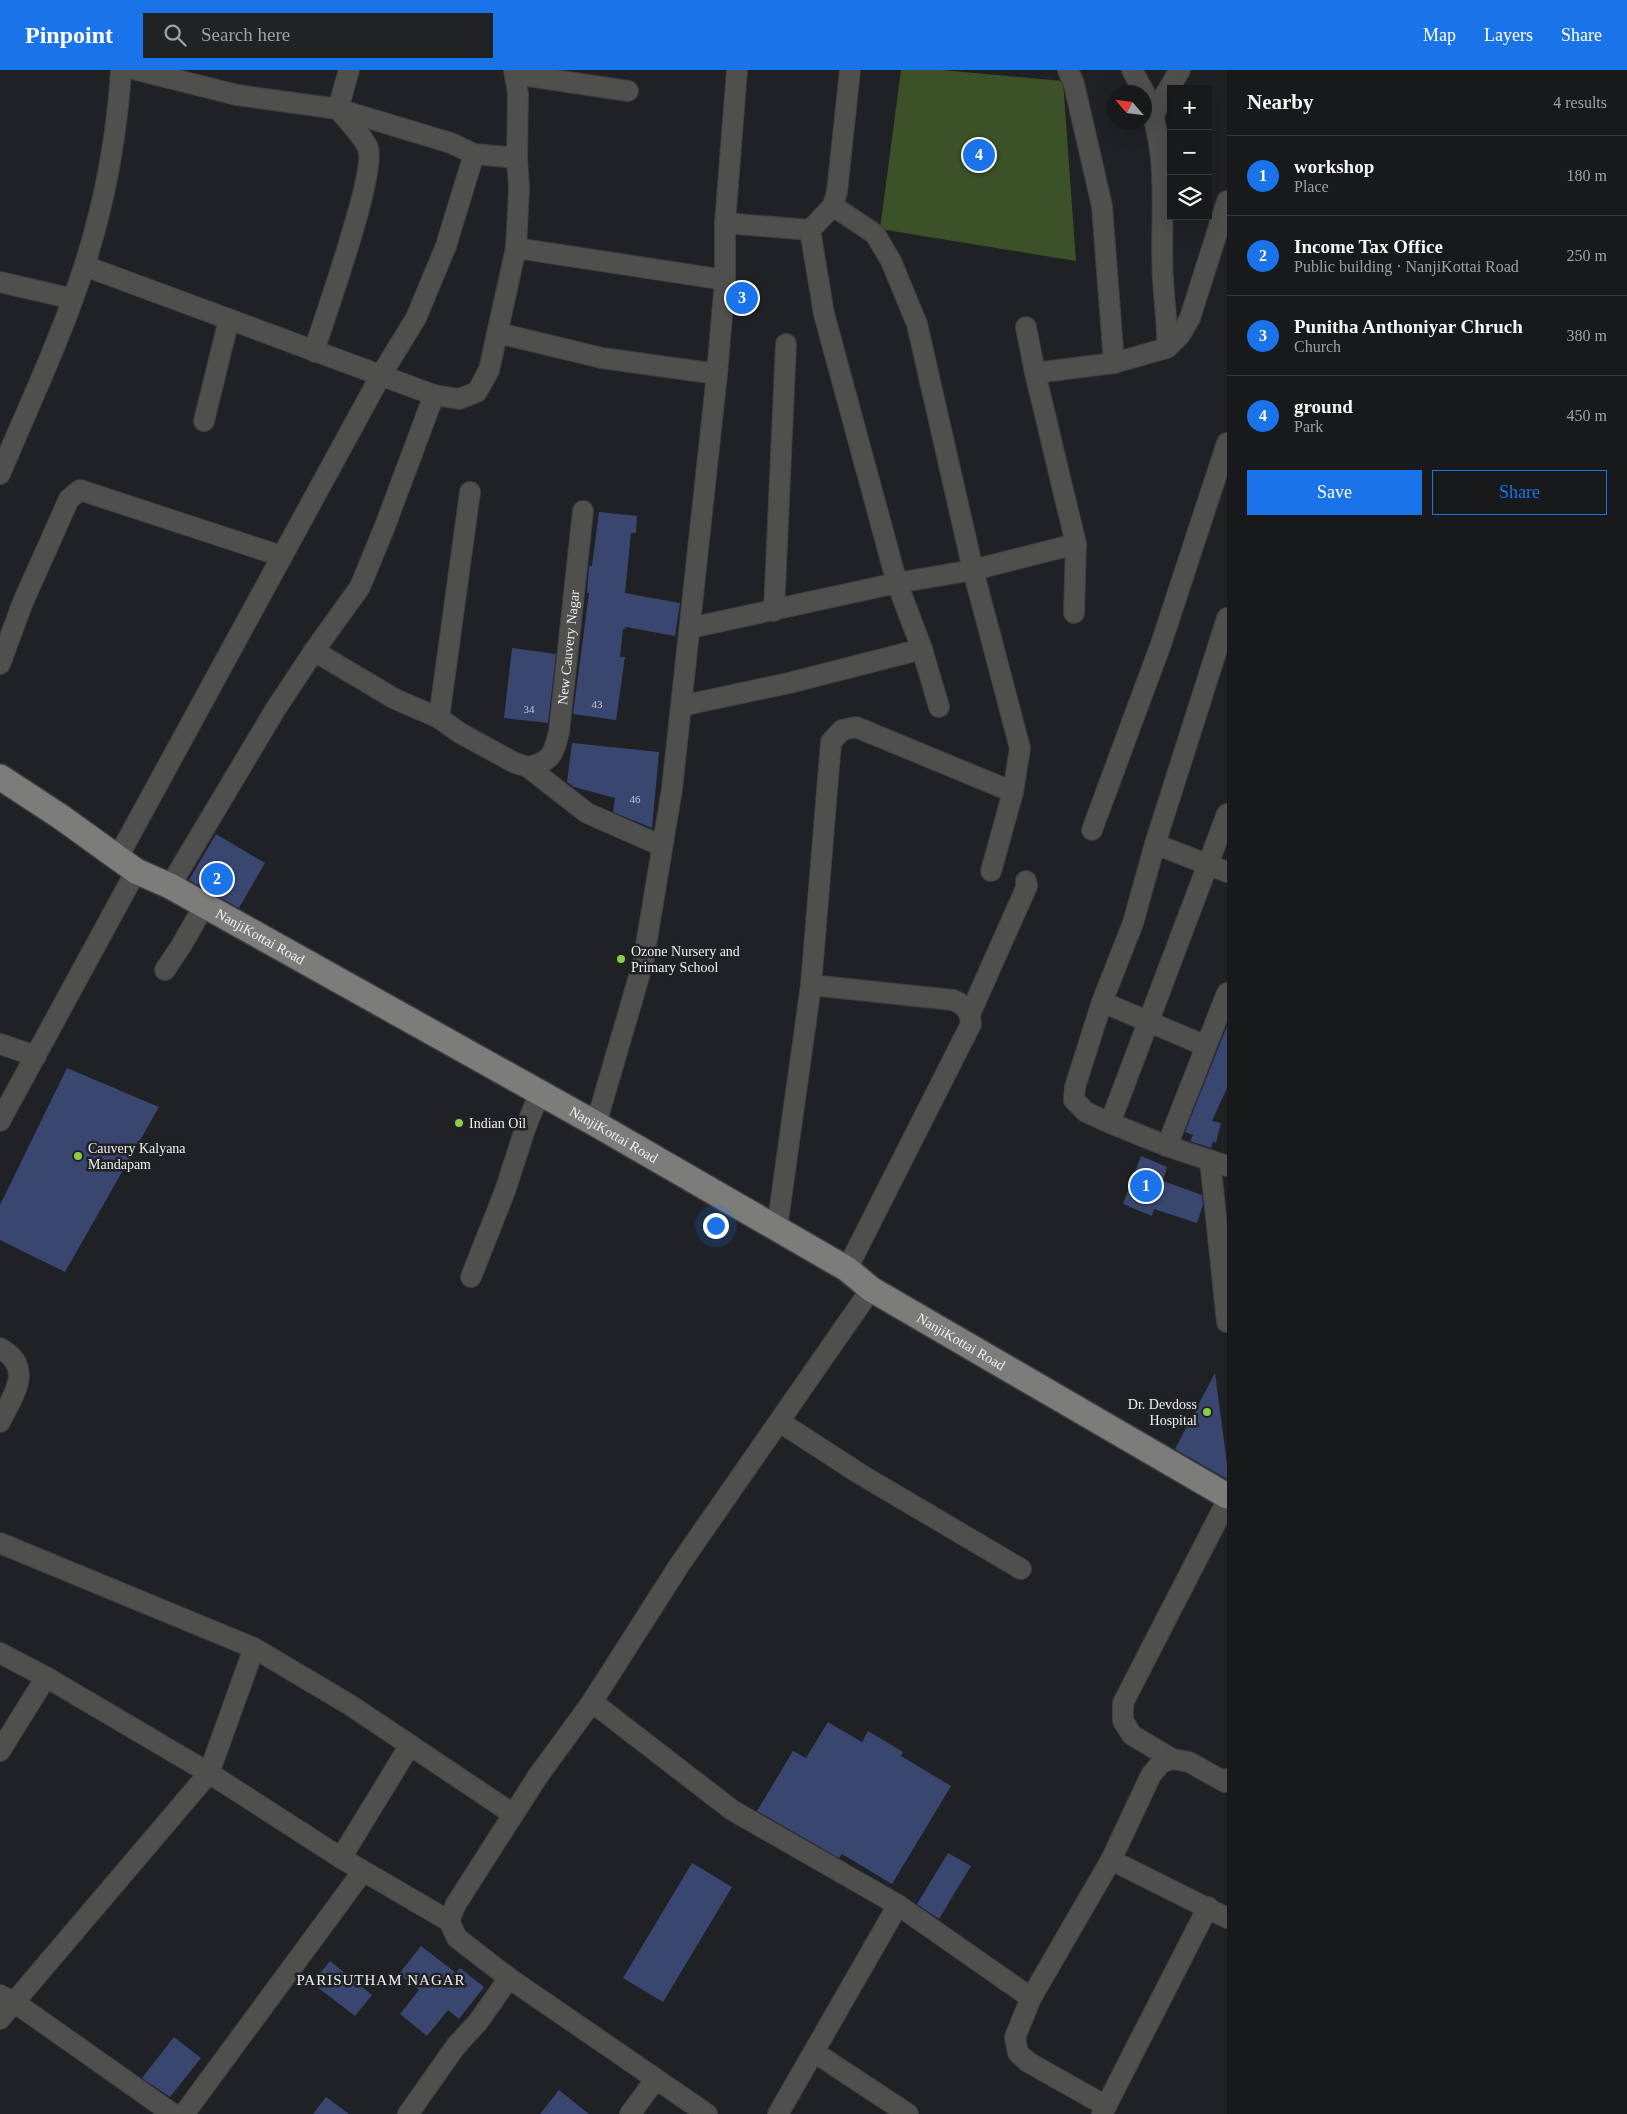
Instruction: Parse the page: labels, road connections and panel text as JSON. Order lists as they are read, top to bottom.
{
  "streets": {
    "main road": ["NanjiKottai Road"],
    "street": ["New Cauvery Nagar"]
  },
  "districts": ["PARISUTHAM NAGAR"],
  "places": [
    "Ozone Nursery and Primary School",
    "Indian Oil",
    "Cauvery Kalyana Mandapam",
    "Dr. Devdoss Hospital"
  ],
  "house_numbers": ["43", "34", "46"],
  "north": "top left",
  "page": {
    "header": "Pinpoint",
    "search": "Search here",
    "nav": ["Map", "Layers", "Share"],
    "heading": ["Nearby", "4 results"],
    "map_buttons": ["+", "−"],
    "list": [
      {
        "mark": "1",
        "name": "workshop",
        "note": "Place",
        "value": "180 m"
      },
      {
        "mark": "2",
        "name": "Income Tax Office",
        "note": "Public building · NanjiKottai Road",
        "value": "250 m"
      },
      {
        "mark": "3",
        "name": "Punitha Anthoniyar Chruch",
        "note": "Church",
        "value": "380 m"
      },
      {
        "mark": "4",
        "name": "ground",
        "note": "Park",
        "value": "450 m"
      }
    ],
    "pins": [
      "4",
      "3",
      "2",
      "1"
    ],
    "buttons": ["Save", "Share"]
  }
}
